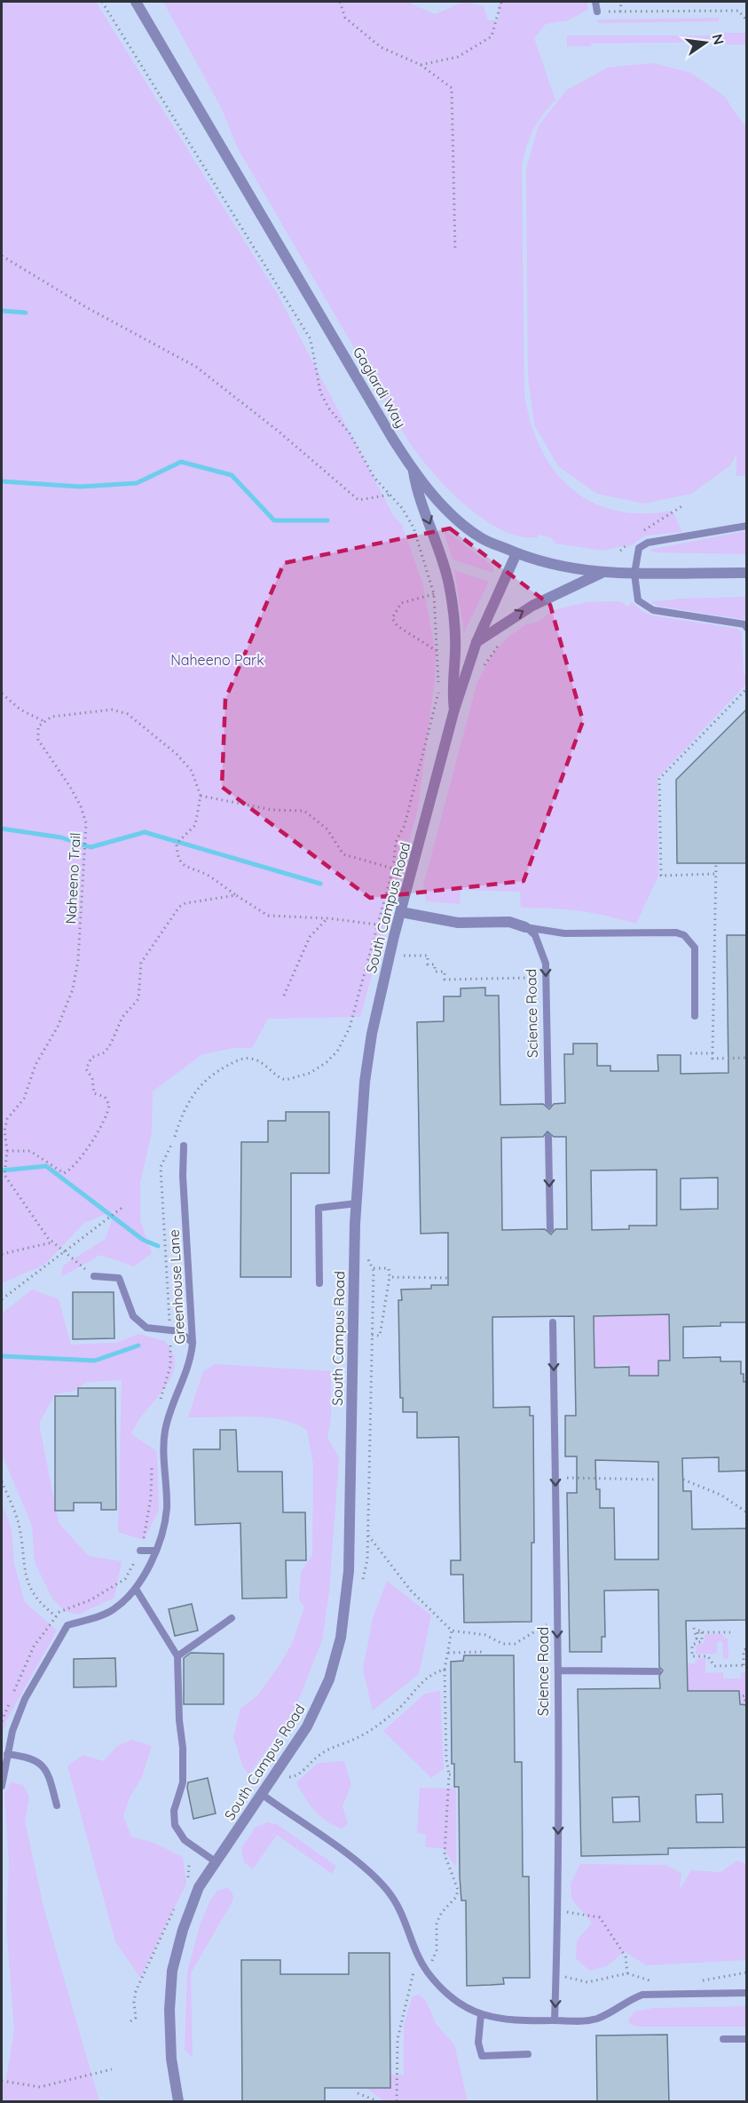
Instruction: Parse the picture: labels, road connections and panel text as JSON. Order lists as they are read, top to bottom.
{
  "streets": {
    "street": ["Gaglardi Way", "South Campus Road"],
    "lane": ["Science Road", "Greenhouse Lane"],
    "path": ["Naheeno Trail"]
  },
  "crossings": [
    ["Gaglardi Way", "South Campus Road"]
  ],
  "one_way": ["Science Road"],
  "parks": ["Naheeno Park"],
  "north": "right"
}
